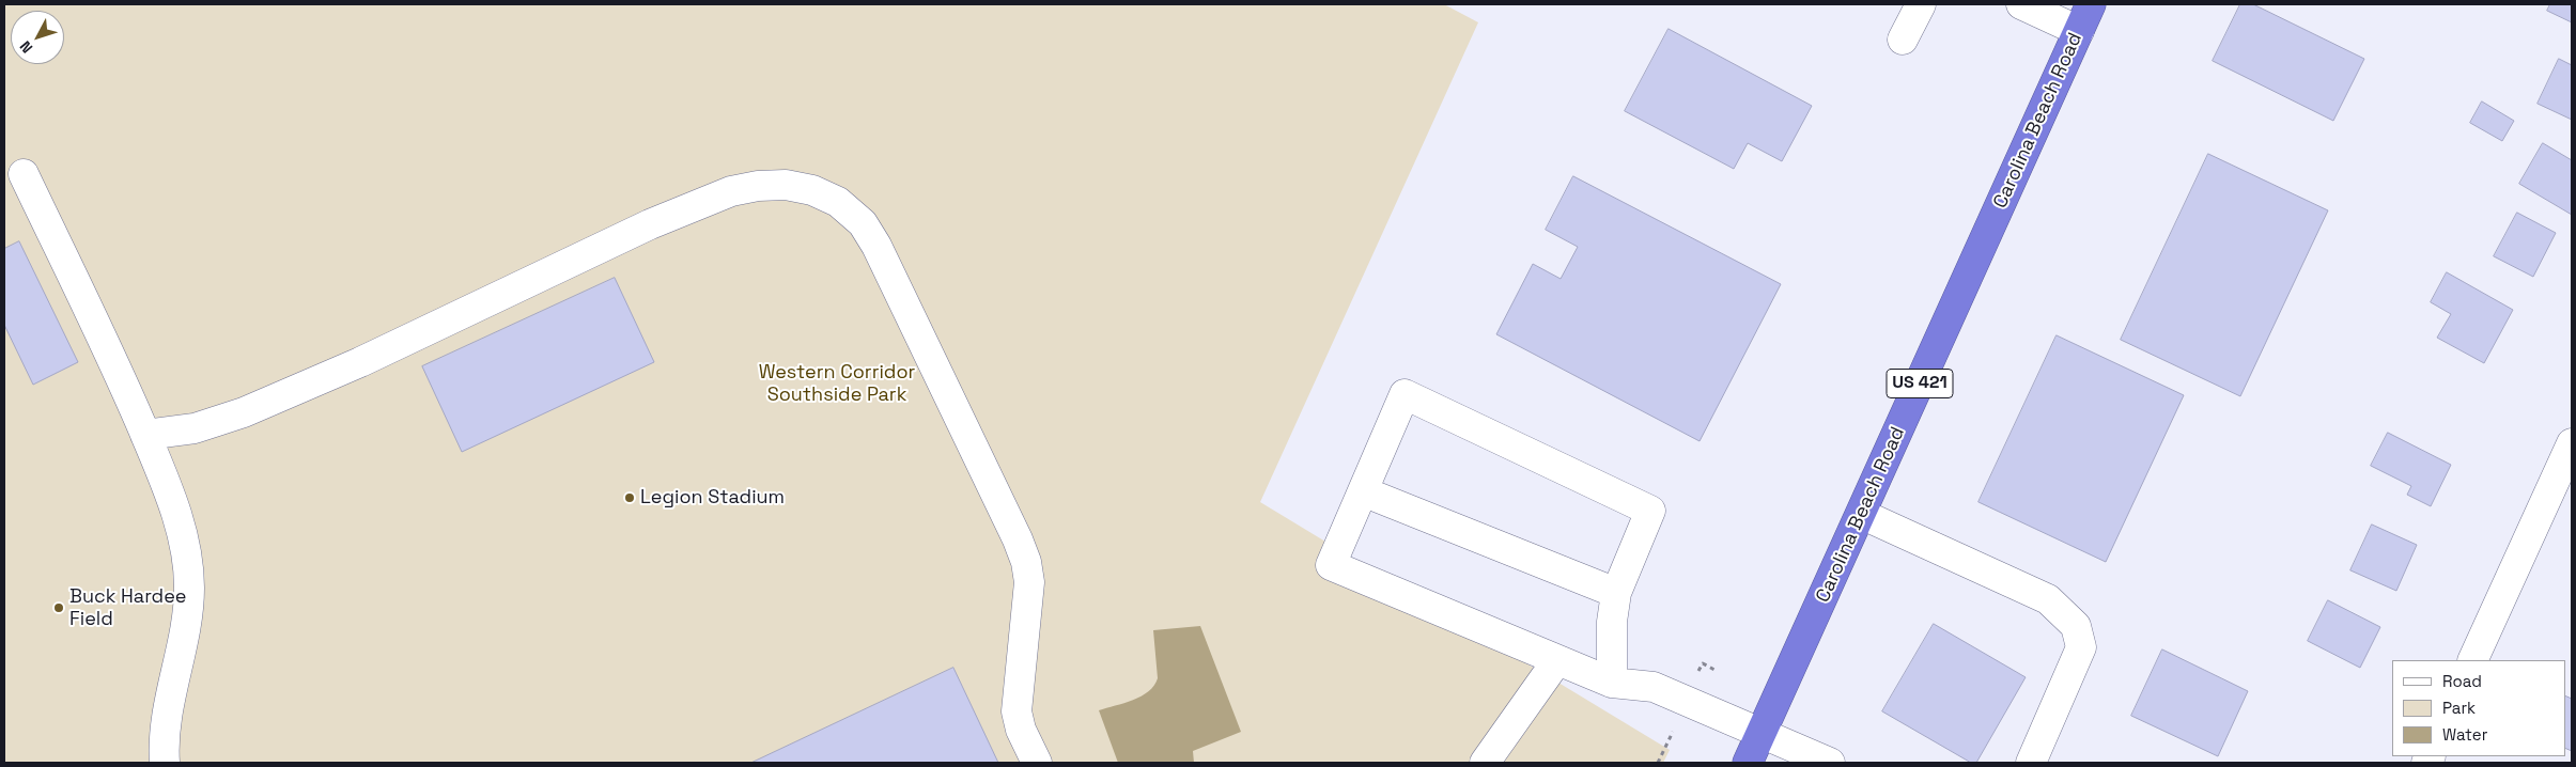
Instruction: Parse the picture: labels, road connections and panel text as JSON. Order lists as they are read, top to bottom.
{
  "streets": {
    "highway": ["Carolina Beach Road", "US 421"]
  },
  "parks": ["Western Corridor Southside Park"],
  "places": ["Legion Stadium", "Buck Hardee Field"],
  "legend": ["Road", "Park", "Water"],
  "north": "bottom left"
}
